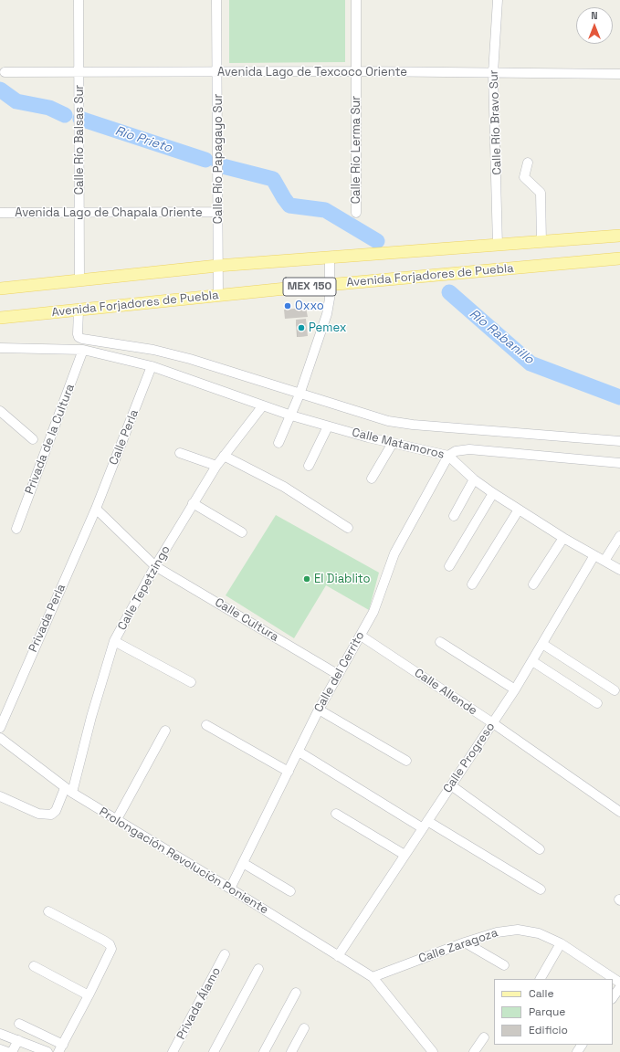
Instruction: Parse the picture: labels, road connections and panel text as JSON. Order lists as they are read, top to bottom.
{
  "streets": {
    "main road": ["Avenida Forjadores de Puebla", "MEX 150"],
    "street": [
      "Avenida Lago de Texcoco Oriente",
      "Calle Río Bravo Sur",
      "Calle Río Balsas Sur",
      "Calle Río Lerma Sur",
      "Calle Río Papagayo Sur",
      "Avenida Lago de Chapala Oriente",
      "Calle Perla",
      "Privada de la Cultura",
      "Calle Matamoros",
      "Calle Tepetzingo",
      "Privada Perla",
      "Calle Cultura",
      "Calle del Cerrito",
      "Calle Allende",
      "Calle Progreso",
      "Prolongación Revolución Poniente",
      "Calle Zaragoza",
      "Privada Álamo"
    ]
  },
  "crossings": [
    ["Avenida Lago de Texcoco Oriente", "Calle Río Bravo Sur"],
    ["Avenida Lago de Texcoco Oriente", "Calle Río Balsas Sur"],
    ["Avenida Lago de Texcoco Oriente", "Calle Río Lerma Sur"],
    ["Avenida Lago de Texcoco Oriente", "Calle Río Papagayo Sur"],
    ["Calle Río Bravo Sur", "Avenida Forjadores de Puebla"],
    ["Calle Río Balsas Sur", "Avenida Lago de Chapala Oriente"],
    ["Calle Río Balsas Sur", "Avenida Forjadores de Puebla"],
    ["Calle Río Papagayo Sur", "Avenida Lago de Chapala Oriente"],
    ["Calle Río Papagayo Sur", "Avenida Forjadores de Puebla"],
    ["Calle Perla", "Calle Matamoros"],
    ["Calle Perla", "Privada Perla"],
    ["Calle Perla", "Calle Cultura"],
    ["Privada de la Cultura", "Calle Matamoros"],
    ["Calle Matamoros", "Calle Tepetzingo"],
    ["Calle Matamoros", "Calle del Cerrito"],
    ["Calle Matamoros", "Calle Progreso"],
    ["Calle Tepetzingo", "Calle Cultura"],
    ["Calle Tepetzingo", "Prolongación Revolución Poniente"],
    ["Privada Perla", "Calle Cultura"],
    ["Calle Cultura", "Calle del Cerrito"],
    ["Calle del Cerrito", "Calle Allende"],
    ["Calle del Cerrito", "Prolongación Revolución Poniente"],
    ["Calle Allende", "Calle Progreso"],
    ["Calle Progreso", "Prolongación Revolución Poniente"],
    ["Prolongación Revolución Poniente", "Calle Zaragoza"]
  ],
  "water": ["Río Prieto", "Río Rabanillo"],
  "places": ["Oxxo", "Pemex", "El Diablito"],
  "legend": ["Calle", "Parque", "Edificio"],
  "north": "top"
}
